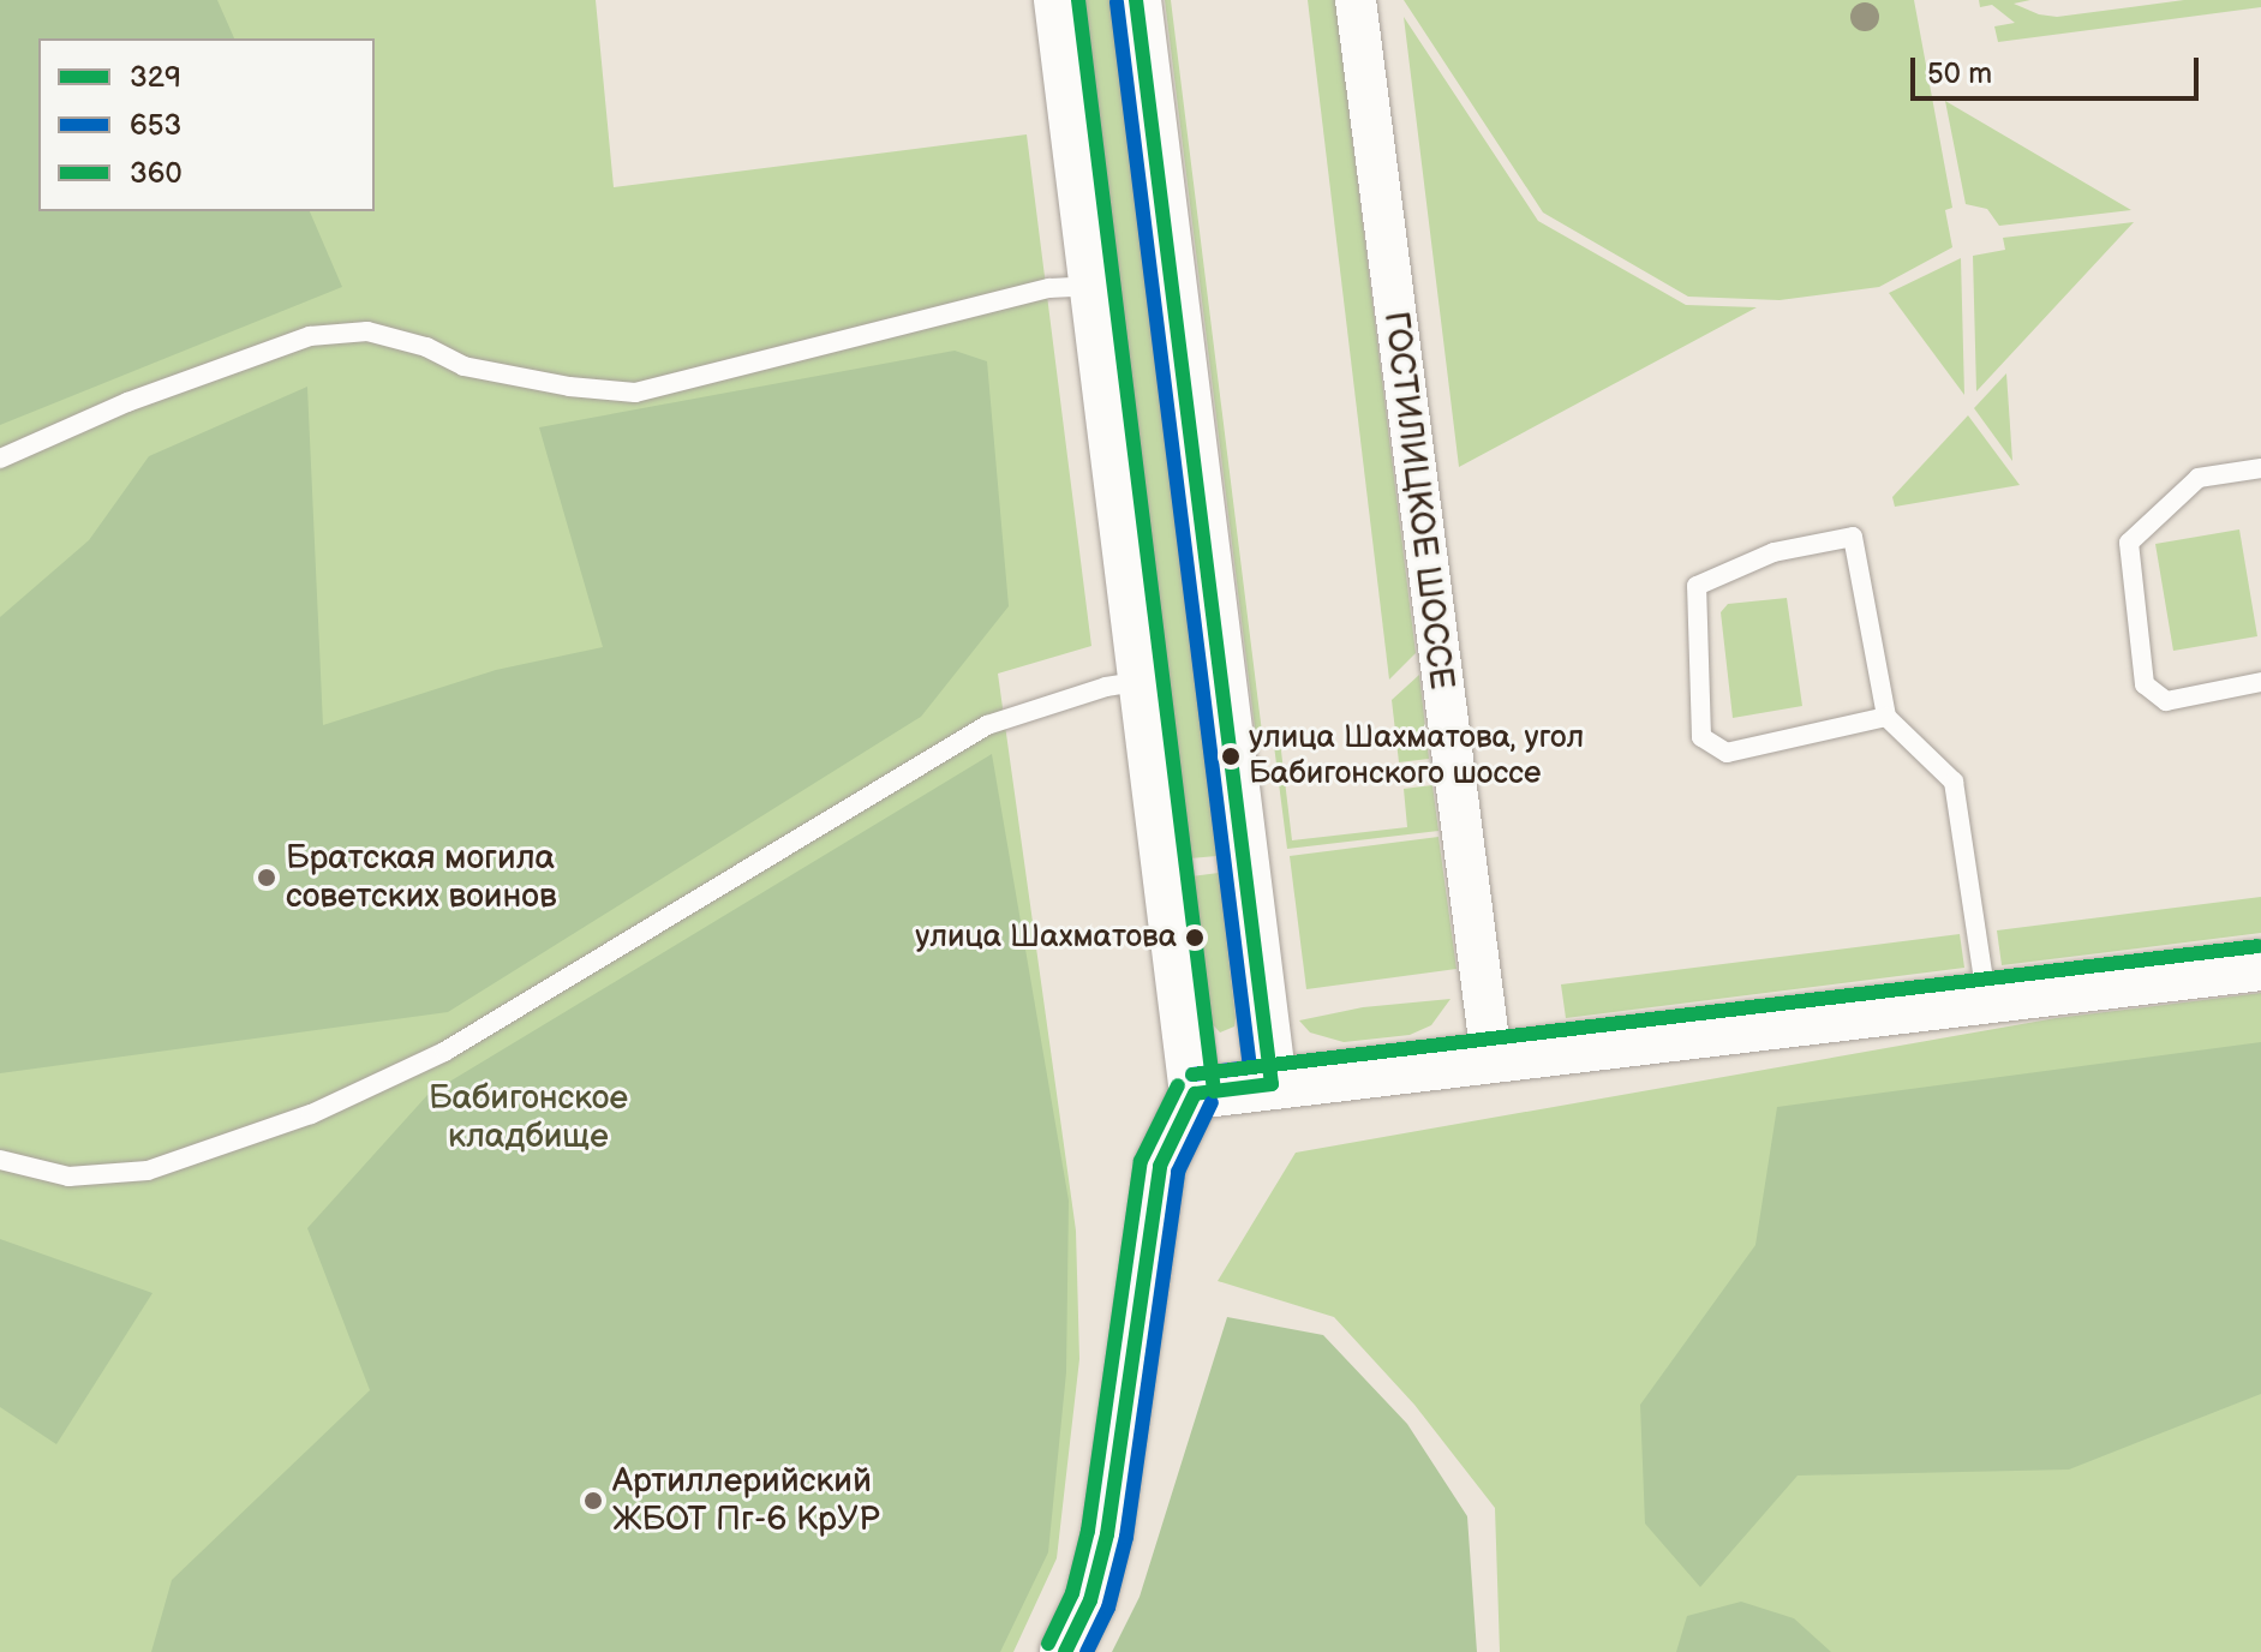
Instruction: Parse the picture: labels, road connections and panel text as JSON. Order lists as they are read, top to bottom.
{
  "streets": {
    "street": ["ГОСТИЛИЦКОЕ ШОССЕ"]
  },
  "parks": ["Бабигонское кладбище"],
  "places": [
    "улица Шахматова, угол Бабигонского шоссе",
    "Братская могила советских воинов",
    "улица Шахматова",
    "Артиллерийский ЖБОТ Пг-6 КрУР"
  ],
  "lines": ["transit line 329", "transit line 360", "transit line 653"],
  "legend": ["329", "653", "360"],
  "scale_bar": "50 m"
}
